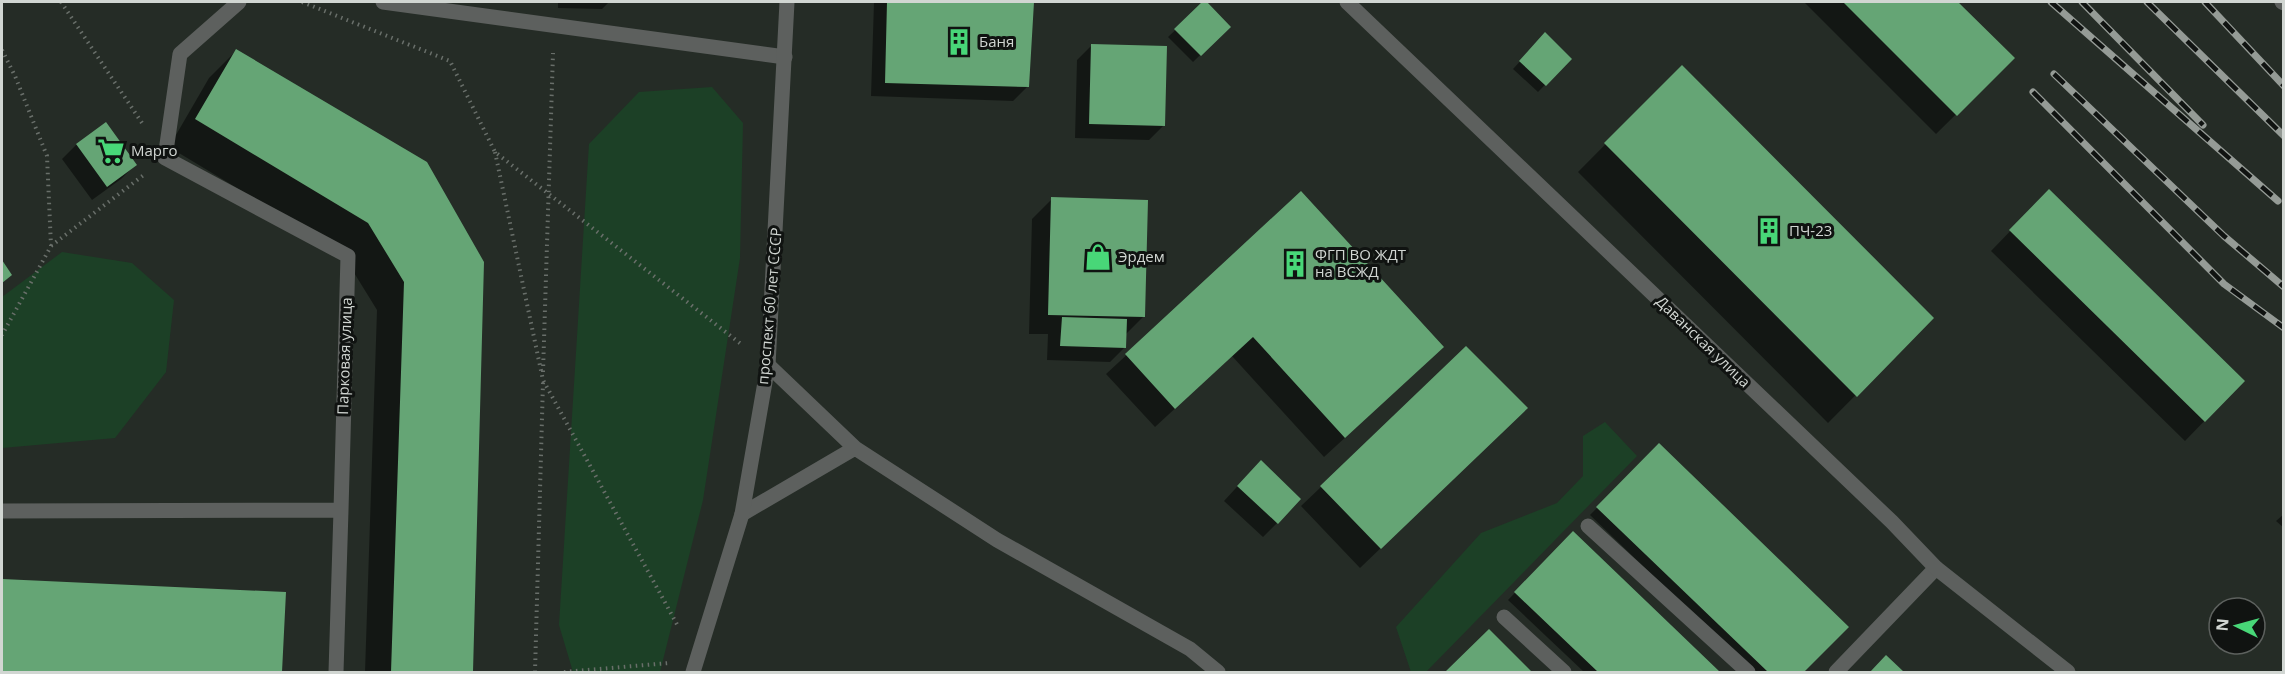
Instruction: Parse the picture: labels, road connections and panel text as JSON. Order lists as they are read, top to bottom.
{
  "streets": {
    "street": ["проспект 60 лет СССР", "Даванская улица", "Парковая улица"]
  },
  "places": {
    "building": ["Баня", "ПЧ-23", "ФГП ВО ЖДТ на ВСЖД"],
    "supermarket": ["Марго"],
    "shop": ["Эрдем"]
  },
  "north": "left"
}
